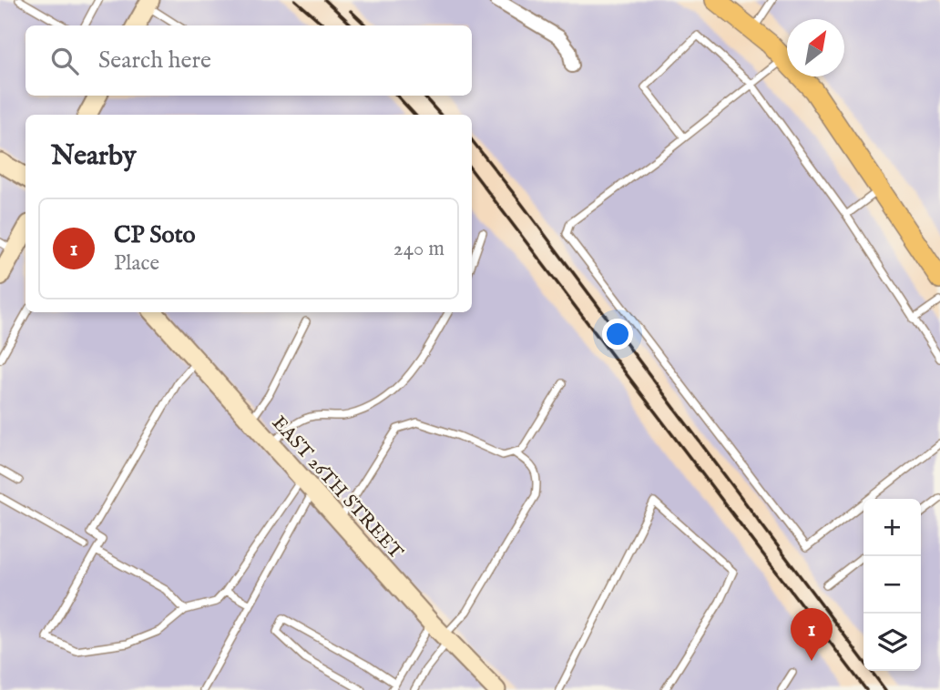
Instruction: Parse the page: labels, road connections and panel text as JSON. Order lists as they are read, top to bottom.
{
  "streets": {
    "street": ["EAST 26TH STREET"]
  },
  "north": "top right",
  "page": {
    "search": "Search here",
    "heading": "Nearby",
    "list": [
      {
        "mark": "1",
        "name": "CP Soto",
        "note": "Place",
        "value": "240 m"
      }
    ],
    "map_buttons": ["+", "−"],
    "pins": "1"
  }
}
